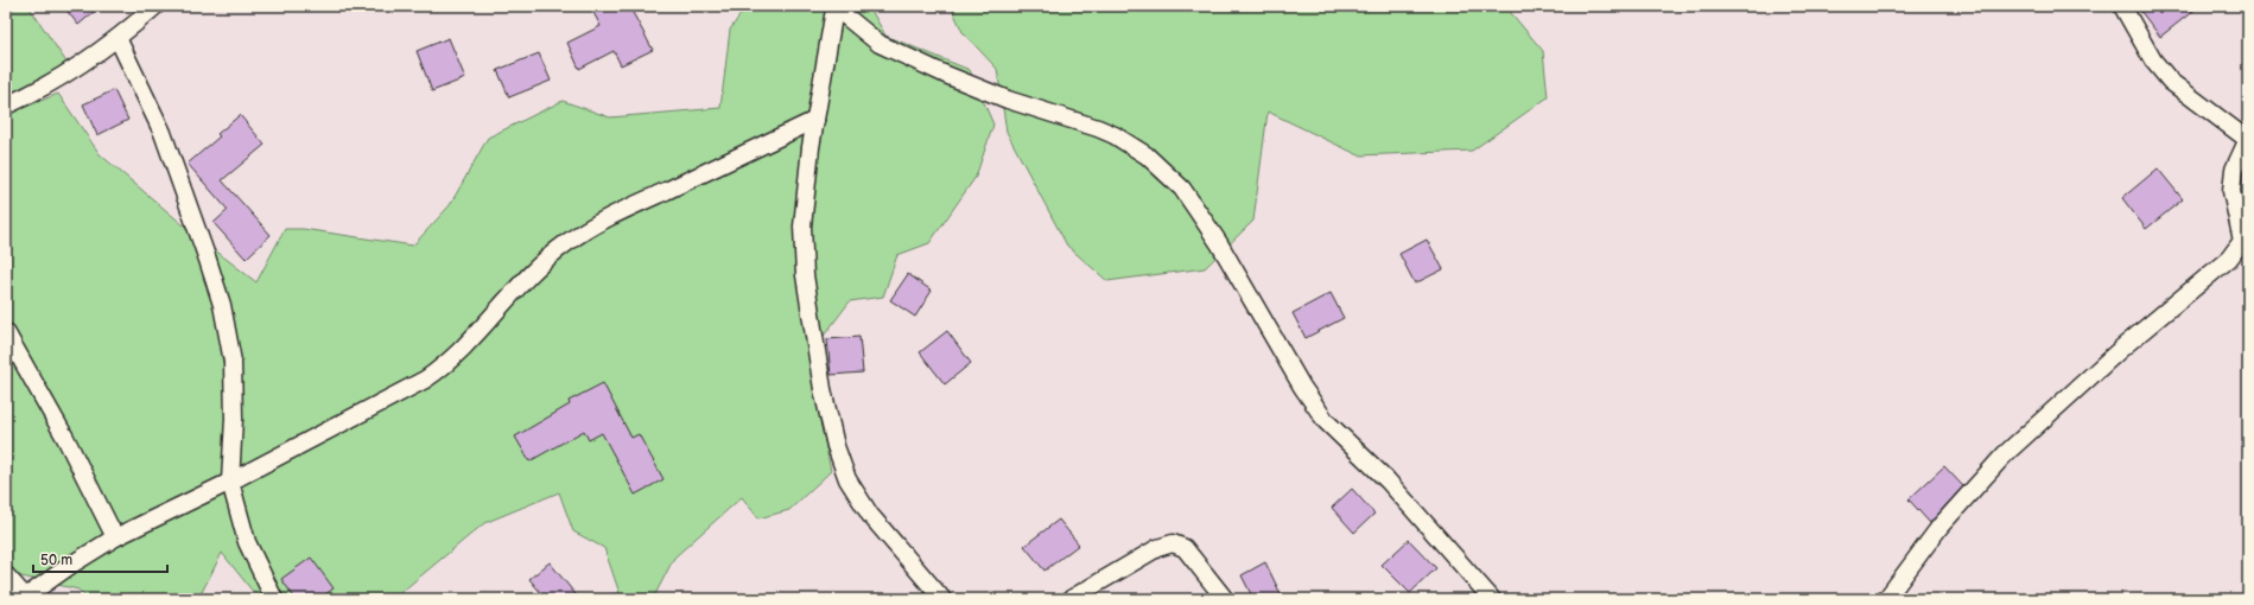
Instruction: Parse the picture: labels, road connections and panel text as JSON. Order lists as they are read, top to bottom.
{
  "scale_bar": "50 m"
}
